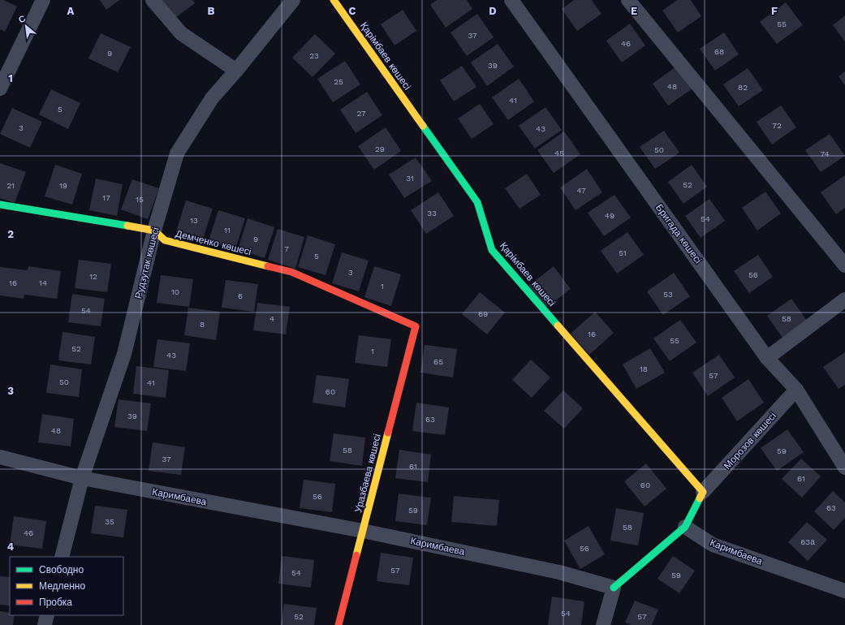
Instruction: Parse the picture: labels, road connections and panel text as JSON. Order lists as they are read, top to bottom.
{
  "streets": {
    "street": [
      "Қарімбаев көшесі",
      "Бригада көшесі",
      "Демченко көшесі",
      "Рудзутак көшесі",
      "Морозов көшесі",
      "Уразбаева көшесі",
      "Каримбаева"
    ]
  },
  "crossings": [
    ["Қарімбаев көшесі", "Морозов көшесі"],
    ["Бригада көшесі", "Морозов көшесі"],
    ["Демченко көшесі", "Рудзутак көшесі"],
    ["Демченко көшесі", "Уразбаева көшесі"],
    ["Рудзутак көшесі", "Каримбаева"],
    ["Уразбаева көшесі", "Каримбаева"]
  ],
  "house_numbers": [
    "55",
    "37",
    "46",
    "68",
    "9",
    "23",
    "39",
    "25",
    "48",
    "82",
    "41",
    "5",
    "27",
    "72",
    "3",
    "43",
    "29",
    "50",
    "45",
    "74",
    "31",
    "52",
    "21",
    "19",
    "47",
    "17",
    "15",
    "33",
    "49",
    "54",
    "13",
    "11",
    "9",
    "7",
    "51",
    "5",
    "3",
    "56",
    "12",
    "16",
    "14",
    "1",
    "10",
    "53",
    "6",
    "54",
    "69",
    "4",
    "58",
    "8",
    "16",
    "55",
    "52",
    "1",
    "43",
    "65",
    "18",
    "57",
    "50",
    "41",
    "60",
    "39",
    "63",
    "48",
    "58",
    "59",
    "37",
    "61",
    "61",
    "60",
    "56",
    "63",
    "59",
    "35",
    "58",
    "46",
    "63а",
    "56",
    "57",
    "54",
    "59",
    "54",
    "52",
    "57"
  ],
  "legend": ["Свободно", "Медленно", "Пробка"],
  "north": "top left",
  "grid": {
    "columns": [
      "A",
      "B",
      "C",
      "D",
      "E",
      "F"
    ],
    "rows": [
      "1",
      "2",
      "3",
      "4"
    ]
  }
}
